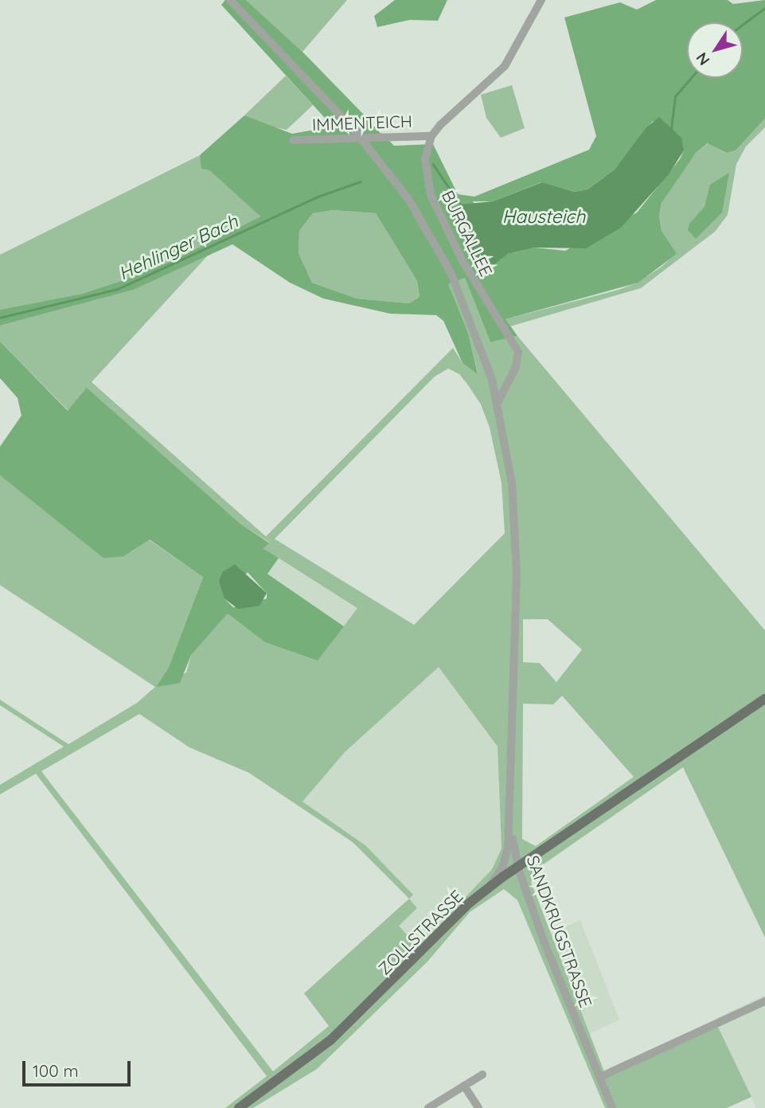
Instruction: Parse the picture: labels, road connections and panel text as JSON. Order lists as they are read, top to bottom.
{
  "streets": {
    "main road": ["ZOLLSTRASSE"],
    "street": ["IMMENTEICH", "BURGALLEE", "SANDKRUGSTRASSE"]
  },
  "crossings": [
    ["IMMENTEICH", "BURGALLEE"],
    ["SANDKRUGSTRASSE", "ZOLLSTRASSE"]
  ],
  "water": ["Hausteich", "Hehlinger Bach"],
  "scale_bar": "100 m",
  "north": "bottom left"
}
